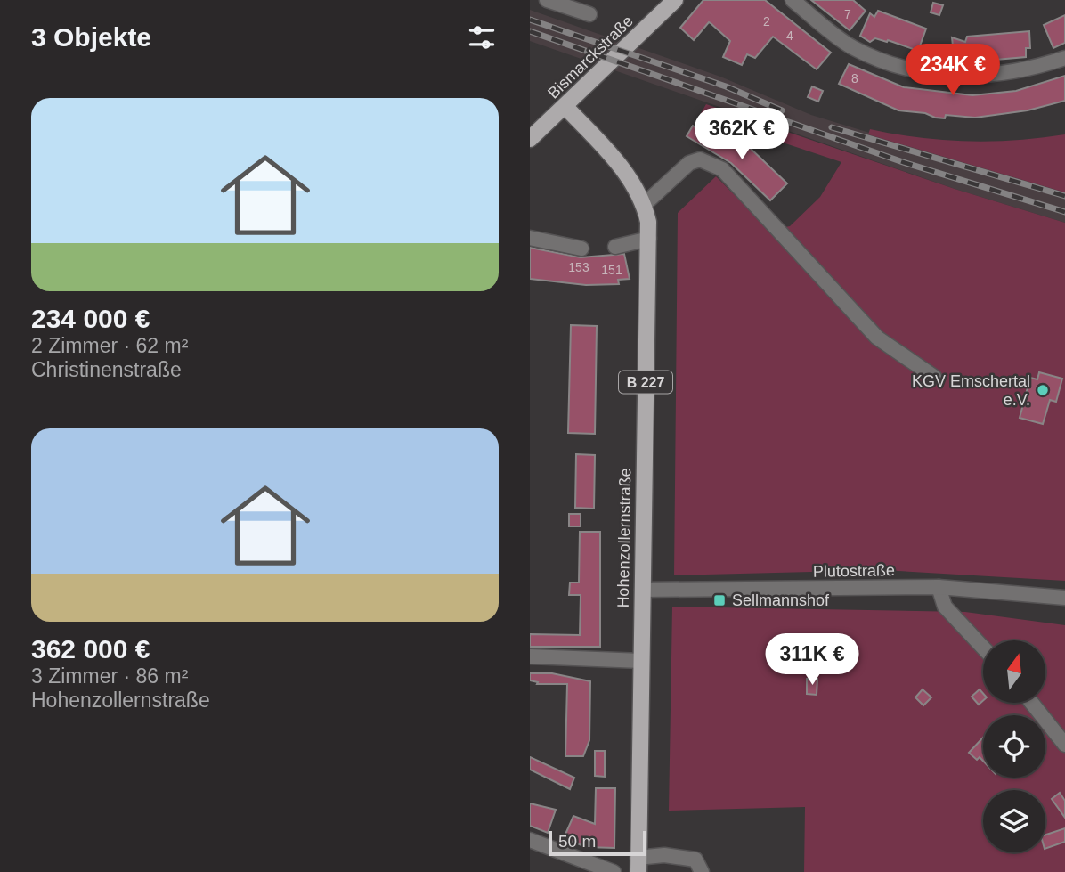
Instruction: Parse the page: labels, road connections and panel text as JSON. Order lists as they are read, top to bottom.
{
  "streets": {
    "main road": ["Bismarckstraße", "B 227", "Hohenzollernstraße"],
    "street": ["Plutostraße"]
  },
  "crossings": [
    ["Bismarckstraße", "Hohenzollernstraße"],
    ["Hohenzollernstraße", "Plutostraße"]
  ],
  "places": {
    "other": ["KGV Emschertal e.V."],
    "transit": ["Sellmannshof"]
  },
  "house_numbers": [
    "7",
    "2",
    "4",
    "8",
    "153",
    "151"
  ],
  "scale_bar": "50 m",
  "north": "top",
  "page": {
    "heading": "3 Objekte",
    "price": ["234K €", "362K €", "311K €"],
    "list": [
      {
        "name": "234 000 €",
        "note": "2 Zimmer · 62 m² · Christinenstraße"
      },
      {
        "name": "362 000 €",
        "note": "3 Zimmer · 86 m² · Hohenzollernstraße"
      }
    ],
    "scale": "50 m"
  }
}
